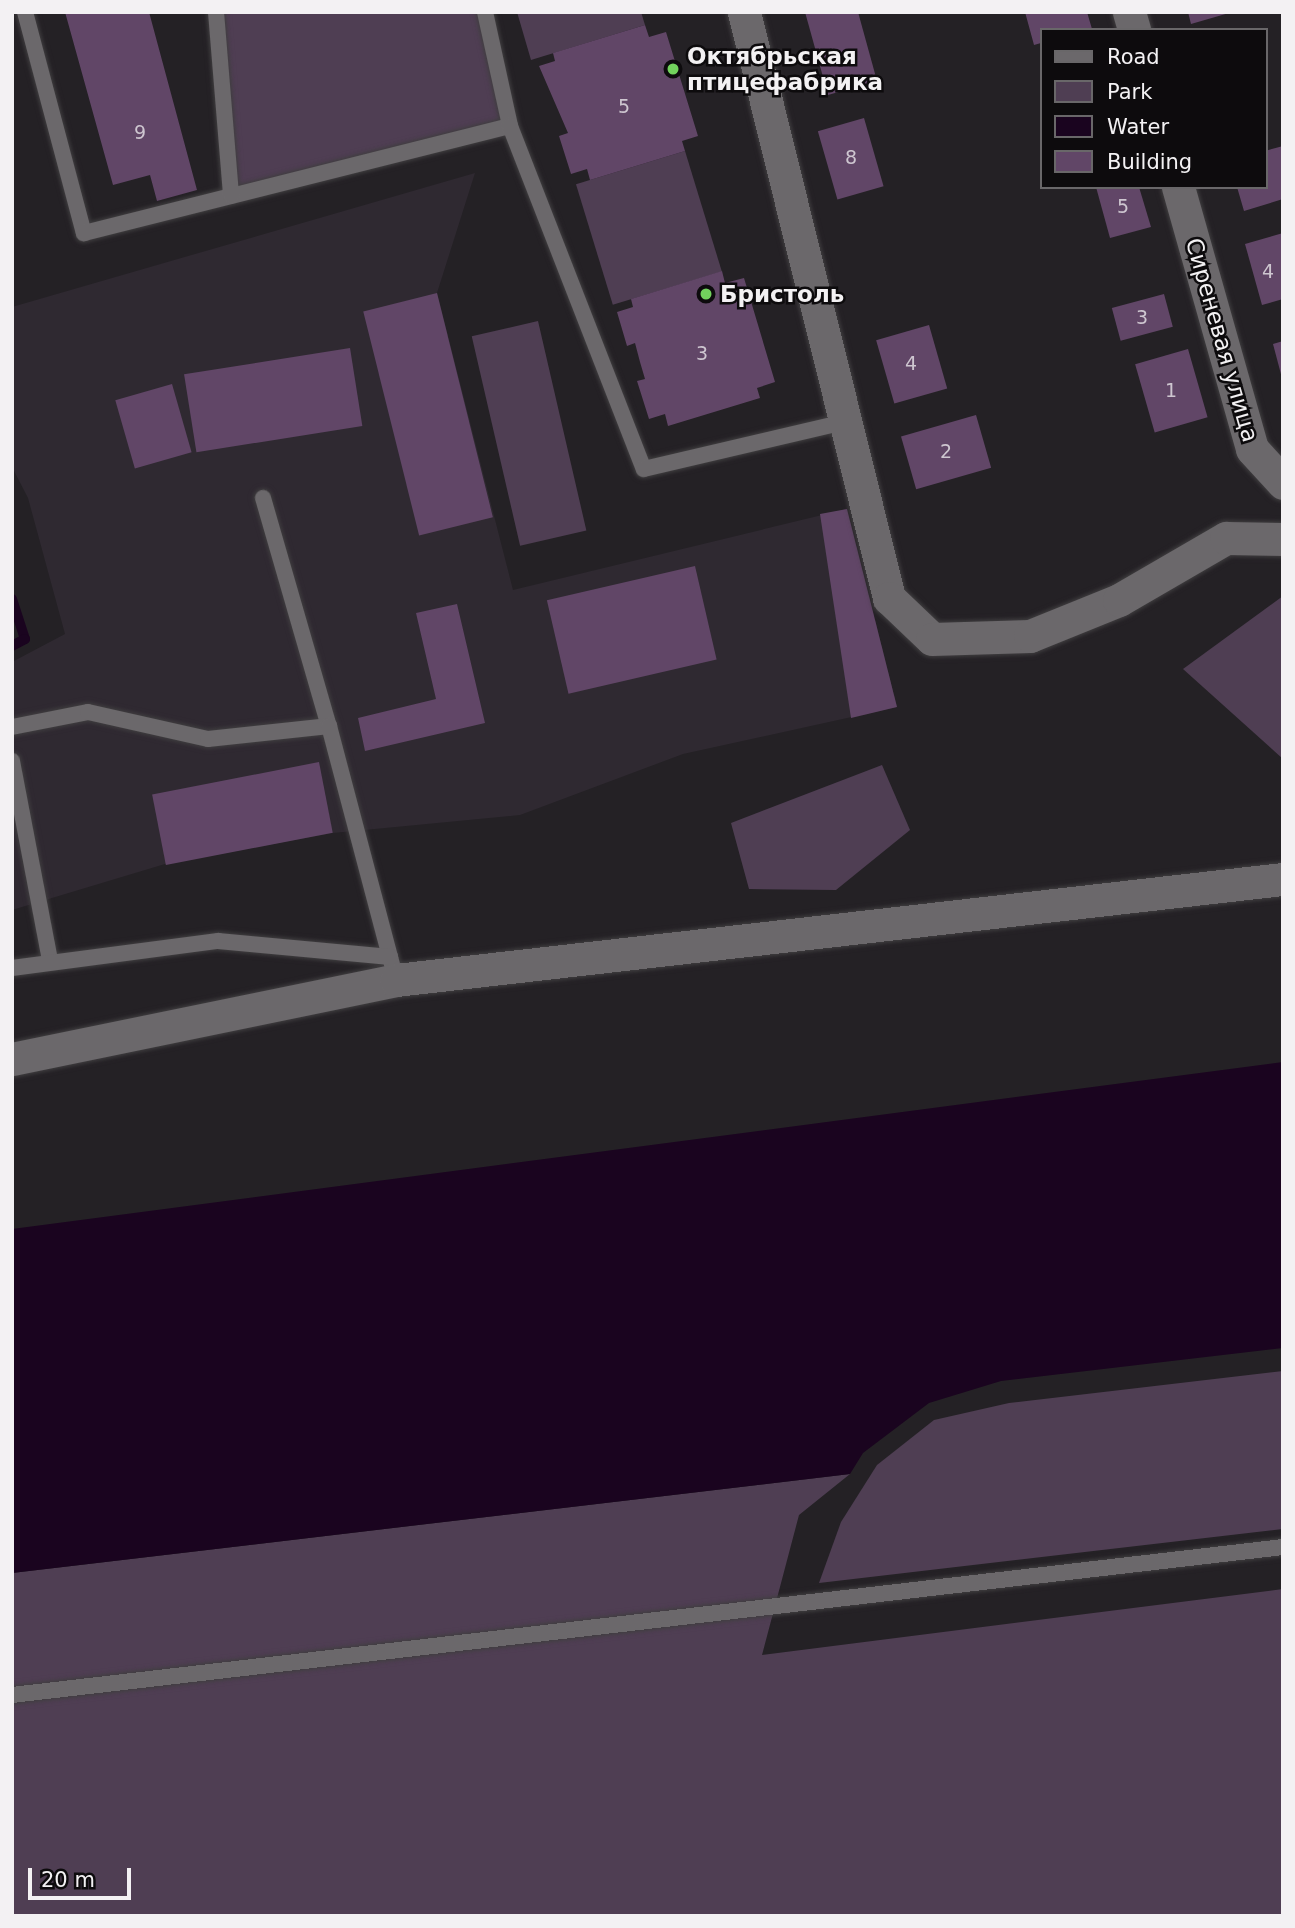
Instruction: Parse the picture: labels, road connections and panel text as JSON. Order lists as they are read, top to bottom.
{
  "streets": {
    "street": ["Сиреневая улица"]
  },
  "places": ["Октябрьская птицефабрика", "Бристоль"],
  "house_numbers": [
    "5",
    "9",
    "8",
    "5",
    "4",
    "3",
    "3",
    "4",
    "1",
    "2"
  ],
  "legend": [
    "Road",
    "Park",
    "Water",
    "Building"
  ],
  "scale_bar": "20 m"
}
